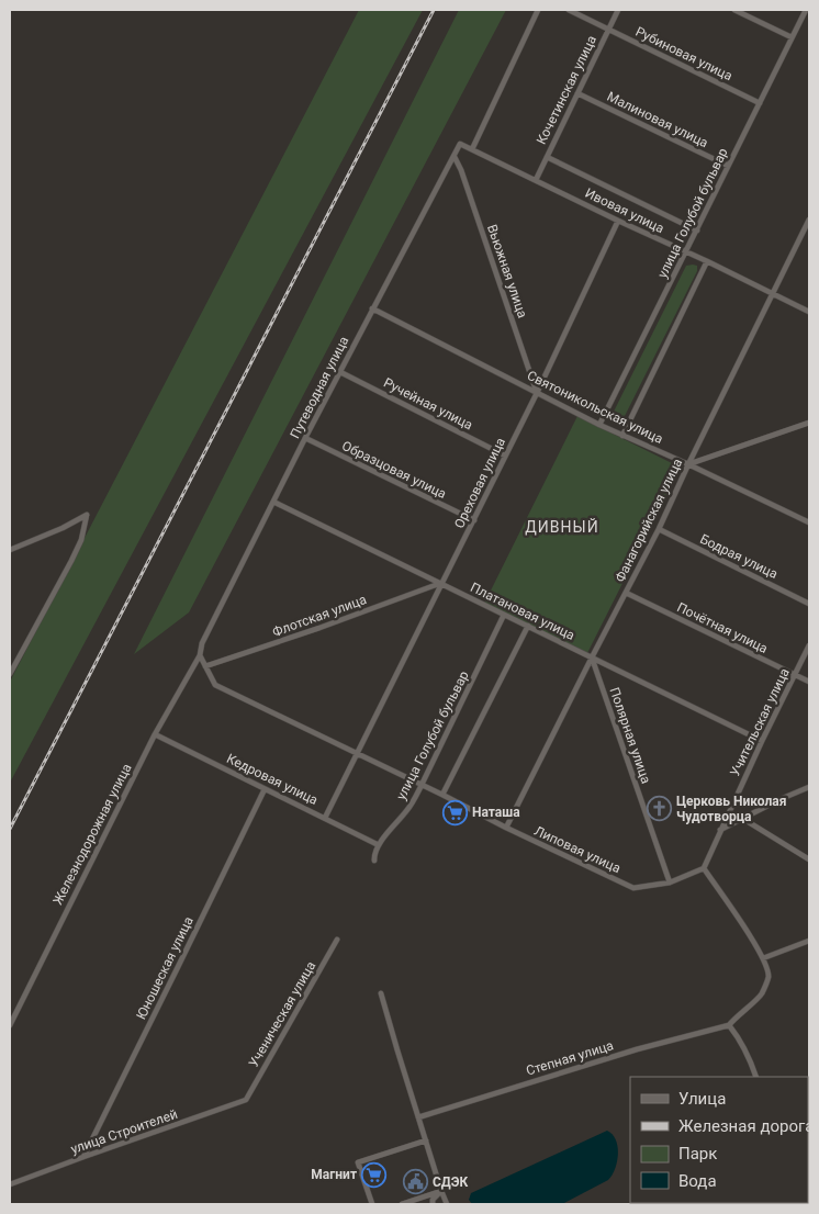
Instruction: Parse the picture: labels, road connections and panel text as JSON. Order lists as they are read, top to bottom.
{
  "streets": {
    "street": [
      "Рубиновая улица",
      "Кочетинская улица",
      "Малиновая улица",
      "Ивовая улица",
      "улица Голубой бульвар",
      "Вьюжная улица",
      "Путеводная улица",
      "Ручейная улица",
      "Святоникольская улица",
      "Образцовая улица",
      "Ореховая улица",
      "Фанагорийская улица",
      "Бодрая улица",
      "Платановая улица",
      "Флотская улица",
      "Почётная улица",
      "Учительская улица",
      "Полярная улица",
      "Кедровая улица",
      "Железнодорожная улица",
      "Липовая улица",
      "Юношеская улица",
      "Ученическая улица",
      "Степная улица",
      "улица Строителей"
    ]
  },
  "crossings": [
    ["Рубиновая улица", "Кочетинская улица"],
    ["Рубиновая улица", "улица Голубой бульвар"],
    ["Кочетинская улица", "Малиновая улица"],
    ["Кочетинская улица", "Ивовая улица"],
    ["Малиновая улица", "улица Голубой бульвар"],
    ["Ивовая улица", "улица Голубой бульвар"],
    ["Ивовая улица", "Путеводная улица"],
    ["Ивовая улица", "Ореховая улица"],
    ["Ивовая улица", "Фанагорийская улица"],
    ["улица Голубой бульвар", "Святоникольская улица"],
    ["улица Голубой бульвар", "Платановая улица"],
    ["улица Голубой бульвар", "Кедровая улица"],
    ["улица Голубой бульвар", "Липовая улица"],
    ["Вьюжная улица", "Путеводная улица"],
    ["Вьюжная улица", "Святоникольская улица"],
    ["Вьюжная улица", "Ореховая улица"],
    ["Путеводная улица", "Ручейная улица"],
    ["Путеводная улица", "Святоникольская улица"],
    ["Путеводная улица", "Образцовая улица"],
    ["Путеводная улица", "Платановая улица"],
    ["Путеводная улица", "Железнодорожная улица"],
    ["Ручейная улица", "Ореховая улица"],
    ["Святоникольская улица", "Ореховая улица"],
    ["Святоникольская улица", "Фанагорийская улица"],
    ["Образцовая улица", "Ореховая улица"],
    ["Ореховая улица", "Платановая улица"],
    ["Ореховая улица", "Флотская улица"],
    ["Ореховая улица", "Кедровая улица"],
    ["Ореховая улица", "Липовая улица"],
    ["Фанагорийская улица", "Бодрая улица"],
    ["Фанагорийская улица", "Платановая улица"],
    ["Фанагорийская улица", "Почётная улица"],
    ["Фанагорийская улица", "Полярная улица"],
    ["Фанагорийская улица", "Липовая улица"],
    ["Платановая улица", "Флотская улица"],
    ["Платановая улица", "Учительская улица"],
    ["Платановая улица", "Полярная улица"],
    ["Флотская улица", "Липовая улица"],
    ["Почётная улица", "Учительская улица"],
    ["Учительская улица", "Липовая улица"],
    ["Полярная улица", "Липовая улица"],
    ["Кедровая улица", "Железнодорожная улица"],
    ["Кедровая улица", "Юношеская улица"],
    ["Юношеская улица", "улица Строителей"],
    ["Ученическая улица", "улица Строителей"]
  ],
  "districts": ["ДИВНЫЙ"],
  "places": {
    "church": ["Церковь Николая Чудотворца"],
    "supermarket": ["Наташа", "Магнит"],
    "public building": ["СДЭК"]
  },
  "legend": [
    "Улица",
    "Железная дорога",
    "Парк",
    "Вода"
  ]
}
